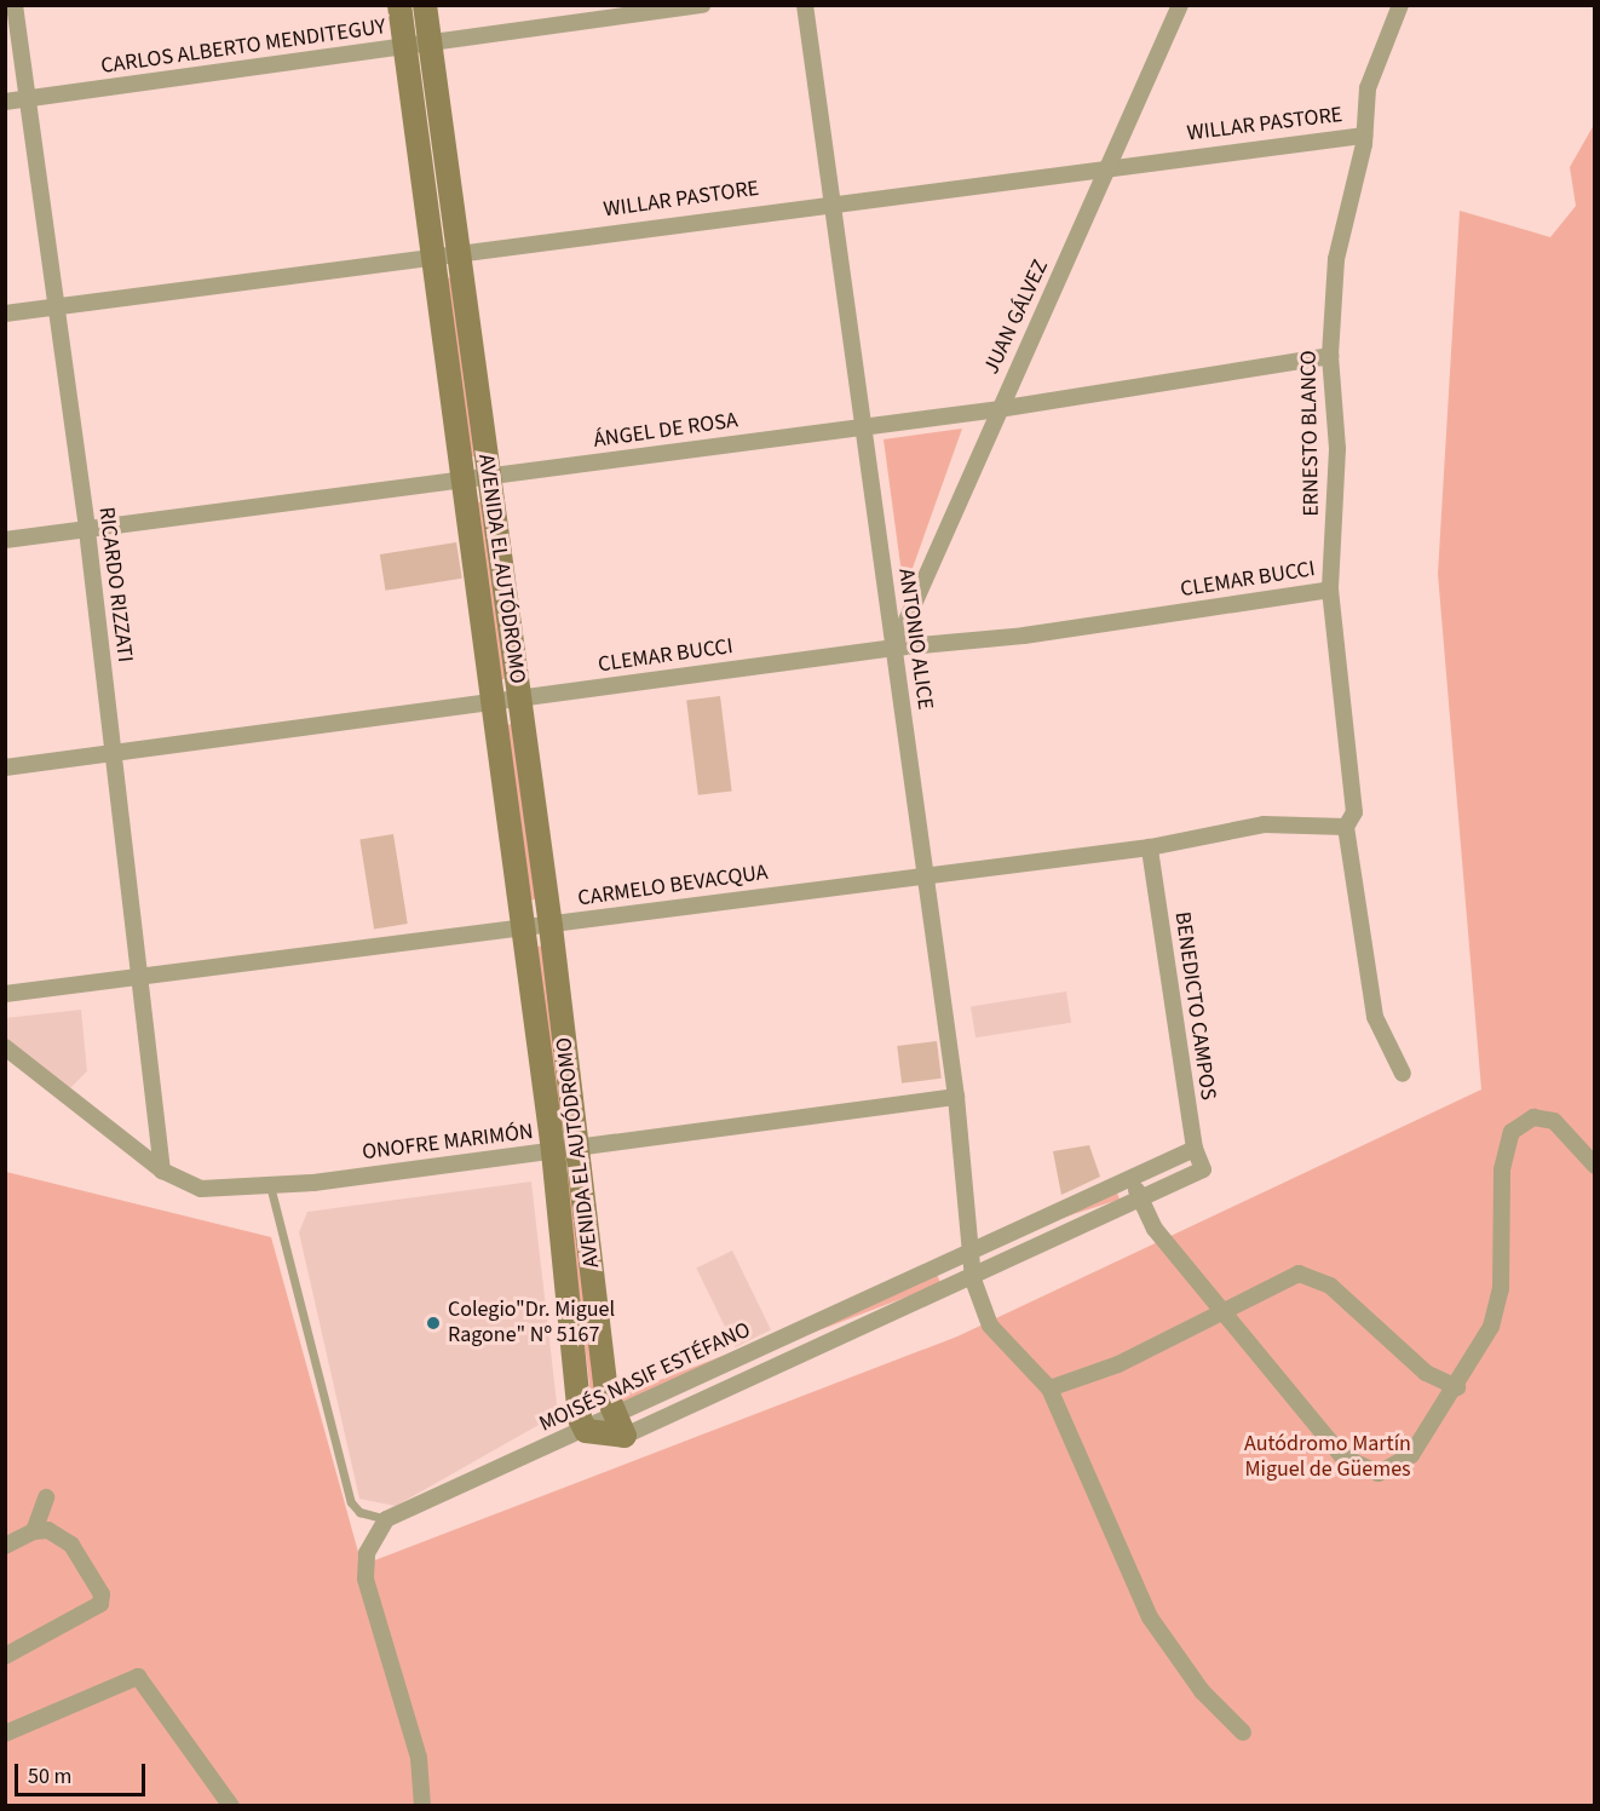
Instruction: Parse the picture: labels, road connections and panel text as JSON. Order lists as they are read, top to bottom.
{
  "streets": {
    "street": [
      "CARLOS ALBERTO MENDITEGUY",
      "WILLAR PASTORE",
      "JUAN GÁLVEZ",
      "ÁNGEL DE ROSA",
      "ERNESTO BLANCO",
      "AVENIDA EL AUTÓDROMO",
      "CLEMAR BUCCI",
      "RICARDO RIZZATI",
      "ANTONIO ALICE",
      "CARMELO BEVACQUA",
      "BENEDICTO CAMPOS",
      "ONOFRE MARIMÓN",
      "MOISÉS NASIF ESTÉFANO"
    ]
  },
  "crossings": [
    ["CARLOS ALBERTO MENDITEGUY", "AVENIDA EL AUTÓDROMO"],
    ["CARLOS ALBERTO MENDITEGUY", "RICARDO RIZZATI"],
    ["WILLAR PASTORE", "JUAN GÁLVEZ"],
    ["WILLAR PASTORE", "ERNESTO BLANCO"],
    ["WILLAR PASTORE", "AVENIDA EL AUTÓDROMO"],
    ["WILLAR PASTORE", "RICARDO RIZZATI"],
    ["WILLAR PASTORE", "ANTONIO ALICE"],
    ["JUAN GÁLVEZ", "ÁNGEL DE ROSA"],
    ["JUAN GÁLVEZ", "CLEMAR BUCCI"],
    ["JUAN GÁLVEZ", "ANTONIO ALICE"],
    ["ÁNGEL DE ROSA", "ERNESTO BLANCO"],
    ["ÁNGEL DE ROSA", "AVENIDA EL AUTÓDROMO"],
    ["ÁNGEL DE ROSA", "RICARDO RIZZATI"],
    ["ÁNGEL DE ROSA", "ANTONIO ALICE"],
    ["ERNESTO BLANCO", "CLEMAR BUCCI"],
    ["ERNESTO BLANCO", "CARMELO BEVACQUA"],
    ["AVENIDA EL AUTÓDROMO", "CLEMAR BUCCI"],
    ["AVENIDA EL AUTÓDROMO", "CARMELO BEVACQUA"],
    ["AVENIDA EL AUTÓDROMO", "ONOFRE MARIMÓN"],
    ["AVENIDA EL AUTÓDROMO", "MOISÉS NASIF ESTÉFANO"],
    ["CLEMAR BUCCI", "RICARDO RIZZATI"],
    ["CLEMAR BUCCI", "ANTONIO ALICE"],
    ["RICARDO RIZZATI", "CARMELO BEVACQUA"],
    ["RICARDO RIZZATI", "ONOFRE MARIMÓN"],
    ["ANTONIO ALICE", "CARMELO BEVACQUA"],
    ["ANTONIO ALICE", "ONOFRE MARIMÓN"],
    ["ANTONIO ALICE", "MOISÉS NASIF ESTÉFANO"],
    ["CARMELO BEVACQUA", "BENEDICTO CAMPOS"],
    ["BENEDICTO CAMPOS", "MOISÉS NASIF ESTÉFANO"]
  ],
  "parks": ["Autódromo Martín Miguel de Güemes"],
  "places": ["Colegio\"Dr. Miguel Ragone\" Nº 5167"],
  "scale_bar": "50 m"
}
